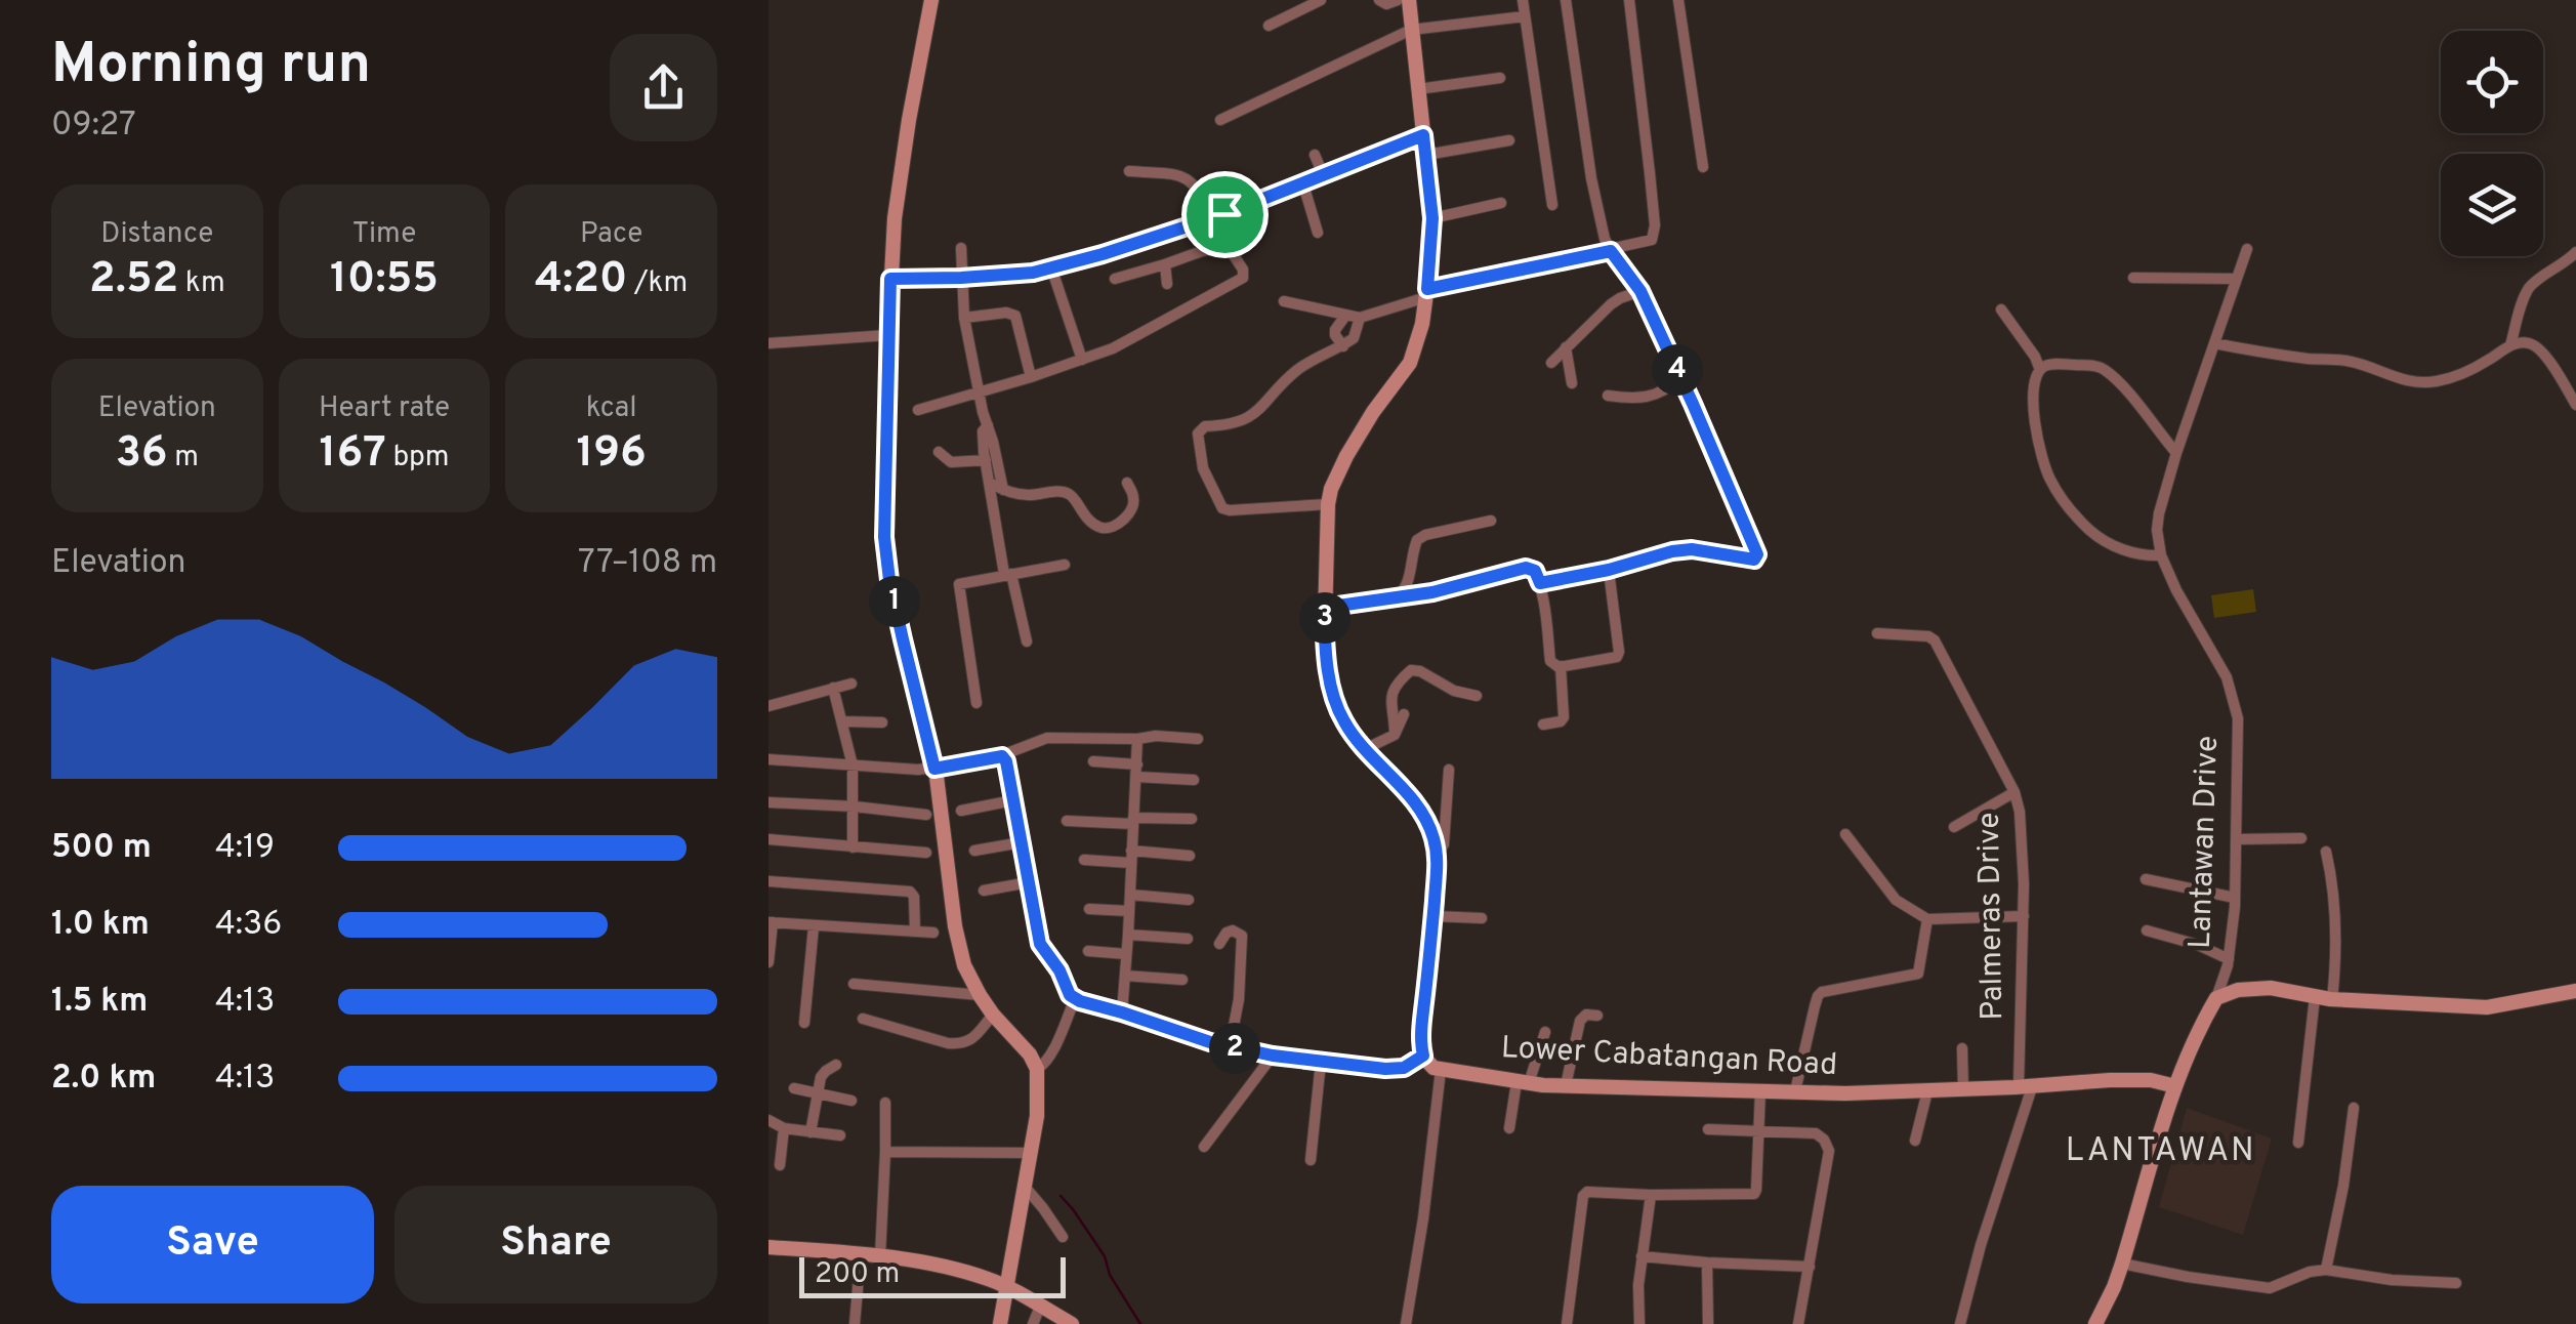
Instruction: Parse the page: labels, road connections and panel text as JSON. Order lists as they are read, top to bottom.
{
  "streets": {
    "street": ["Lantawan Drive", "Palmeras Drive", "Lower Cabatangan Road"]
  },
  "crossings": [
    ["Lantawan Drive", "Lower Cabatangan Road"],
    ["Palmeras Drive", "Lower Cabatangan Road"]
  ],
  "districts": ["LANTAWAN"],
  "scale_bar": "200 m",
  "page": {
    "heading": ["Morning run", "09:27"],
    "stats": [
      ["Distance", "2.52 km"],
      ["Time", "10:55"],
      ["Pace", "4:20 /km"],
      ["Elevation", "36 m"],
      ["Heart rate", "167 bpm"],
      ["kcal", "196"]
    ],
    "pins": [
      "4",
      "1",
      "3",
      "2"
    ],
    "chart": ["Elevation", "77–108 m"],
    "list": [
      {
        "name": "500 m",
        "note": "4:19"
      },
      {
        "name": "1.0 km",
        "note": "4:36"
      },
      {
        "name": "1.5 km",
        "note": "4:13"
      },
      {
        "name": "2.0 km",
        "note": "4:13"
      }
    ],
    "buttons": ["Save", "Share"],
    "scale": "200 m"
  }
}
